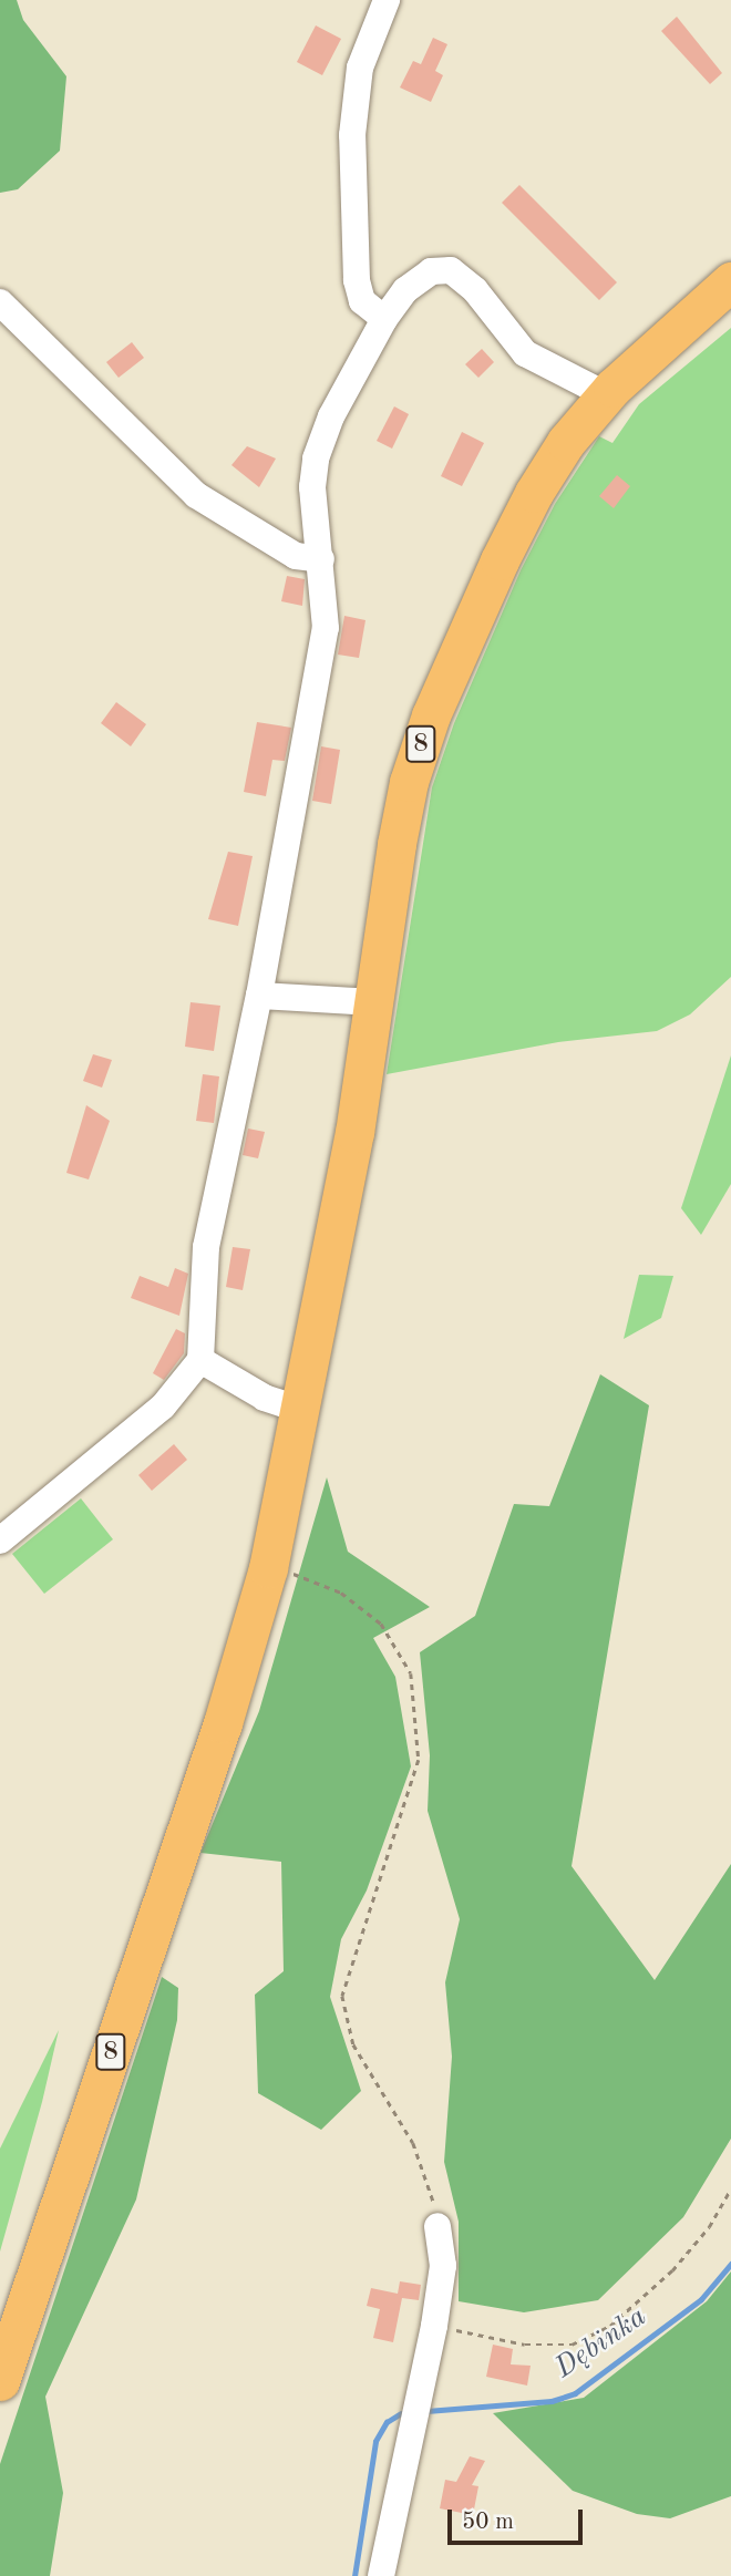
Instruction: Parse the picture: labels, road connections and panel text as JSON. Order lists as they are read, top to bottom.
{
  "streets": {
    "highway": ["8"]
  },
  "water": ["Dębinka"],
  "scale_bar": "50 m"
}
